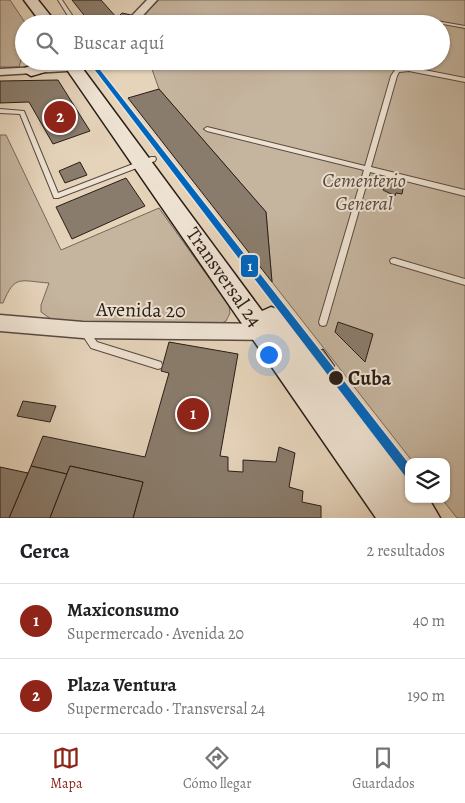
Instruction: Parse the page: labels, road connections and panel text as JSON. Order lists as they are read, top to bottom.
{
  "streets": {
    "main road": ["Transversal 24"],
    "street": ["Avenida 20"]
  },
  "crossings": [
    ["Transversal 24", "Avenida 20"]
  ],
  "parks": ["Cementerio General"],
  "places": ["Cuba"],
  "lines": ["transit line 1"],
  "page": {
    "search": "Buscar aquí",
    "pins": ["2", "1"],
    "heading": ["Cerca", "2 resultados"],
    "list": [
      {
        "mark": "1",
        "name": "Maxiconsumo",
        "note": "Supermercado · Avenida 20",
        "value": "40 m"
      },
      {
        "mark": "2",
        "name": "Plaza Ventura",
        "note": "Supermercado · Transversal 24",
        "value": "190 m"
      }
    ],
    "nav": ["Mapa", "Cómo llegar", "Guardados"]
  }
}
